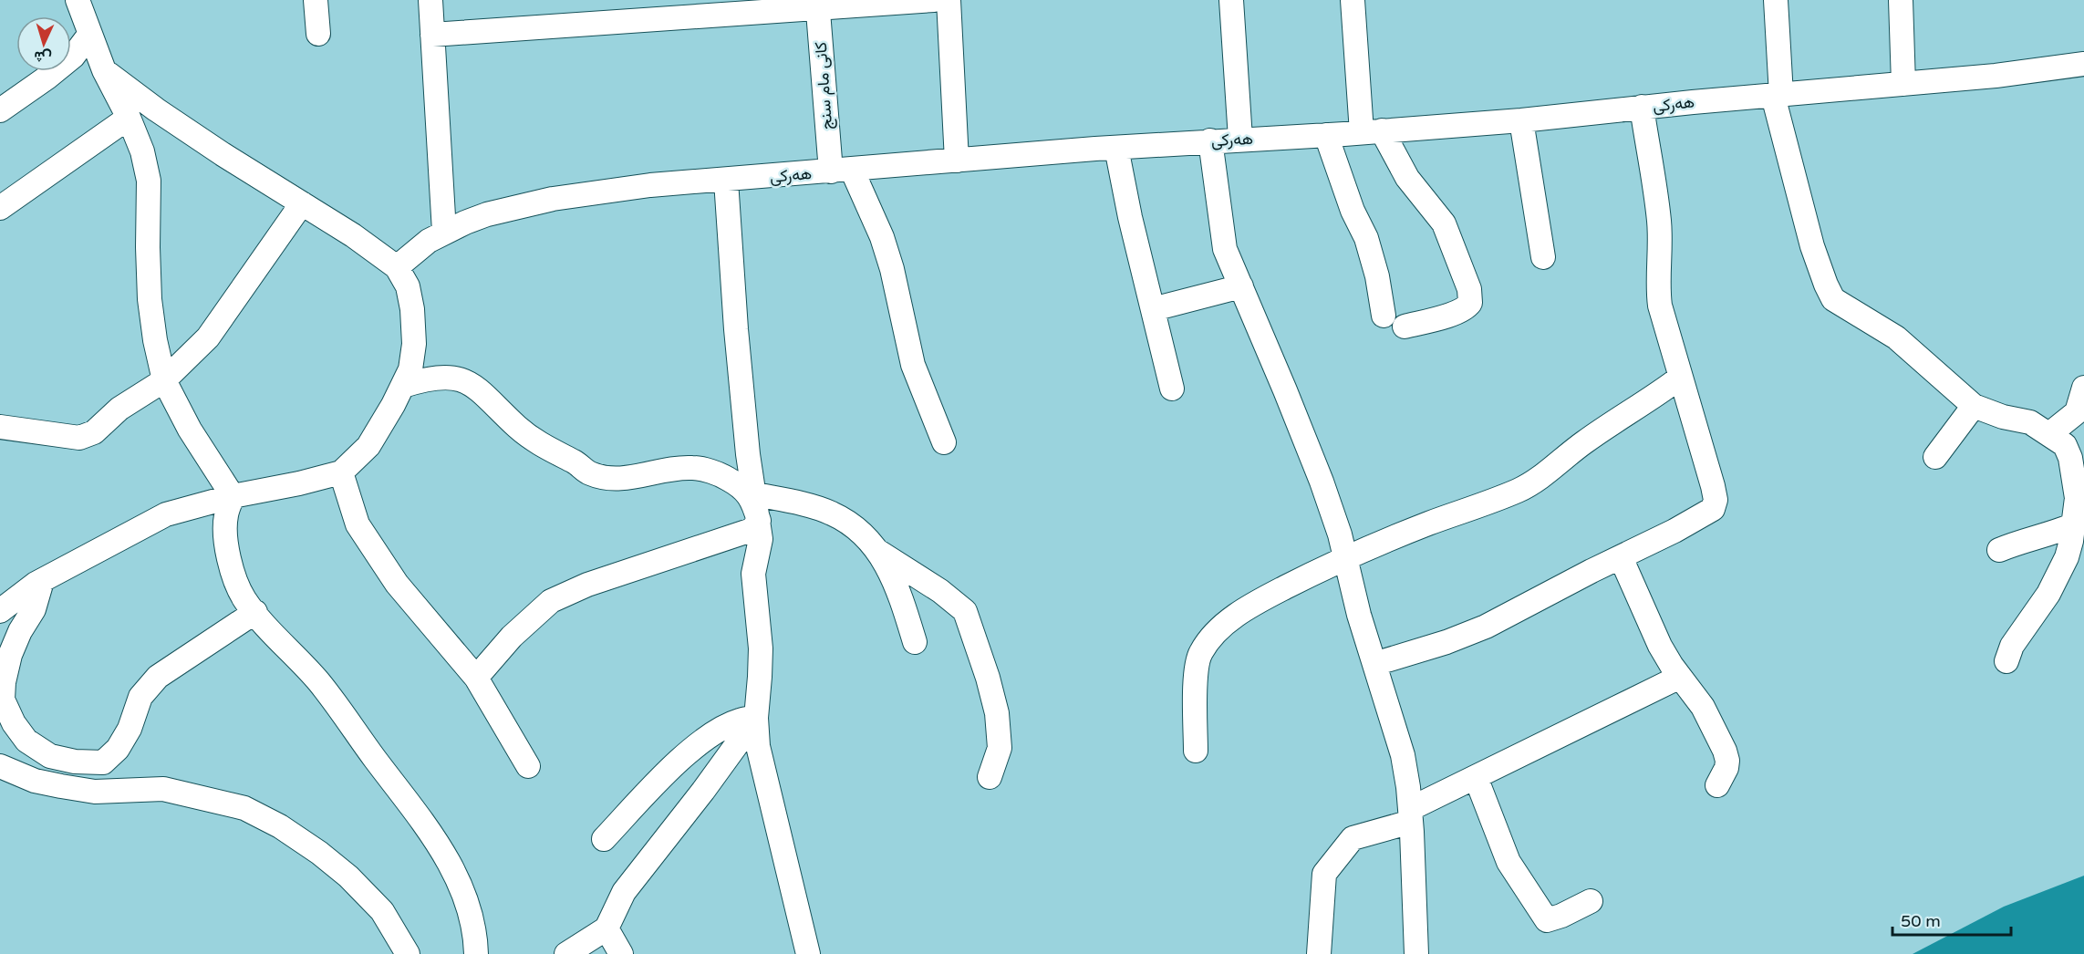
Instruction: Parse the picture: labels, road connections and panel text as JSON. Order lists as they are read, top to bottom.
{
  "streets": {
    "street": ["کانی مام سنج", "هەرکی"]
  },
  "crossings": [
    ["کانی مام سنج", "هەرکی"]
  ],
  "scale_bar": "50 m",
  "north": "bottom"
}
